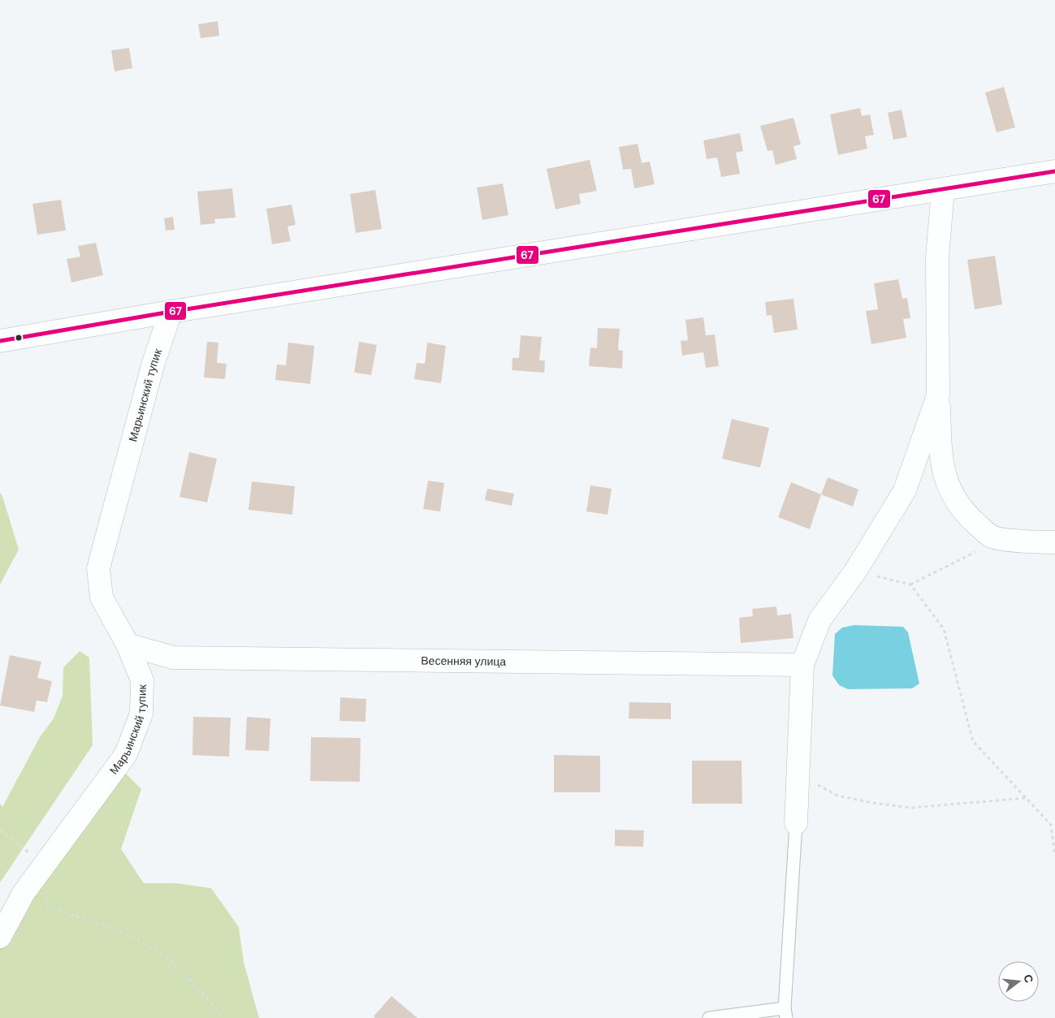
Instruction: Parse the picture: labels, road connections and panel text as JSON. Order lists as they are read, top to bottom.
{
  "streets": {
    "street": ["Марьинский тупик", "Весенняя улица"]
  },
  "crossings": [
    ["Марьинский тупик", "Весенняя улица"]
  ],
  "lines": ["transit line 67"],
  "north": "right"
}
